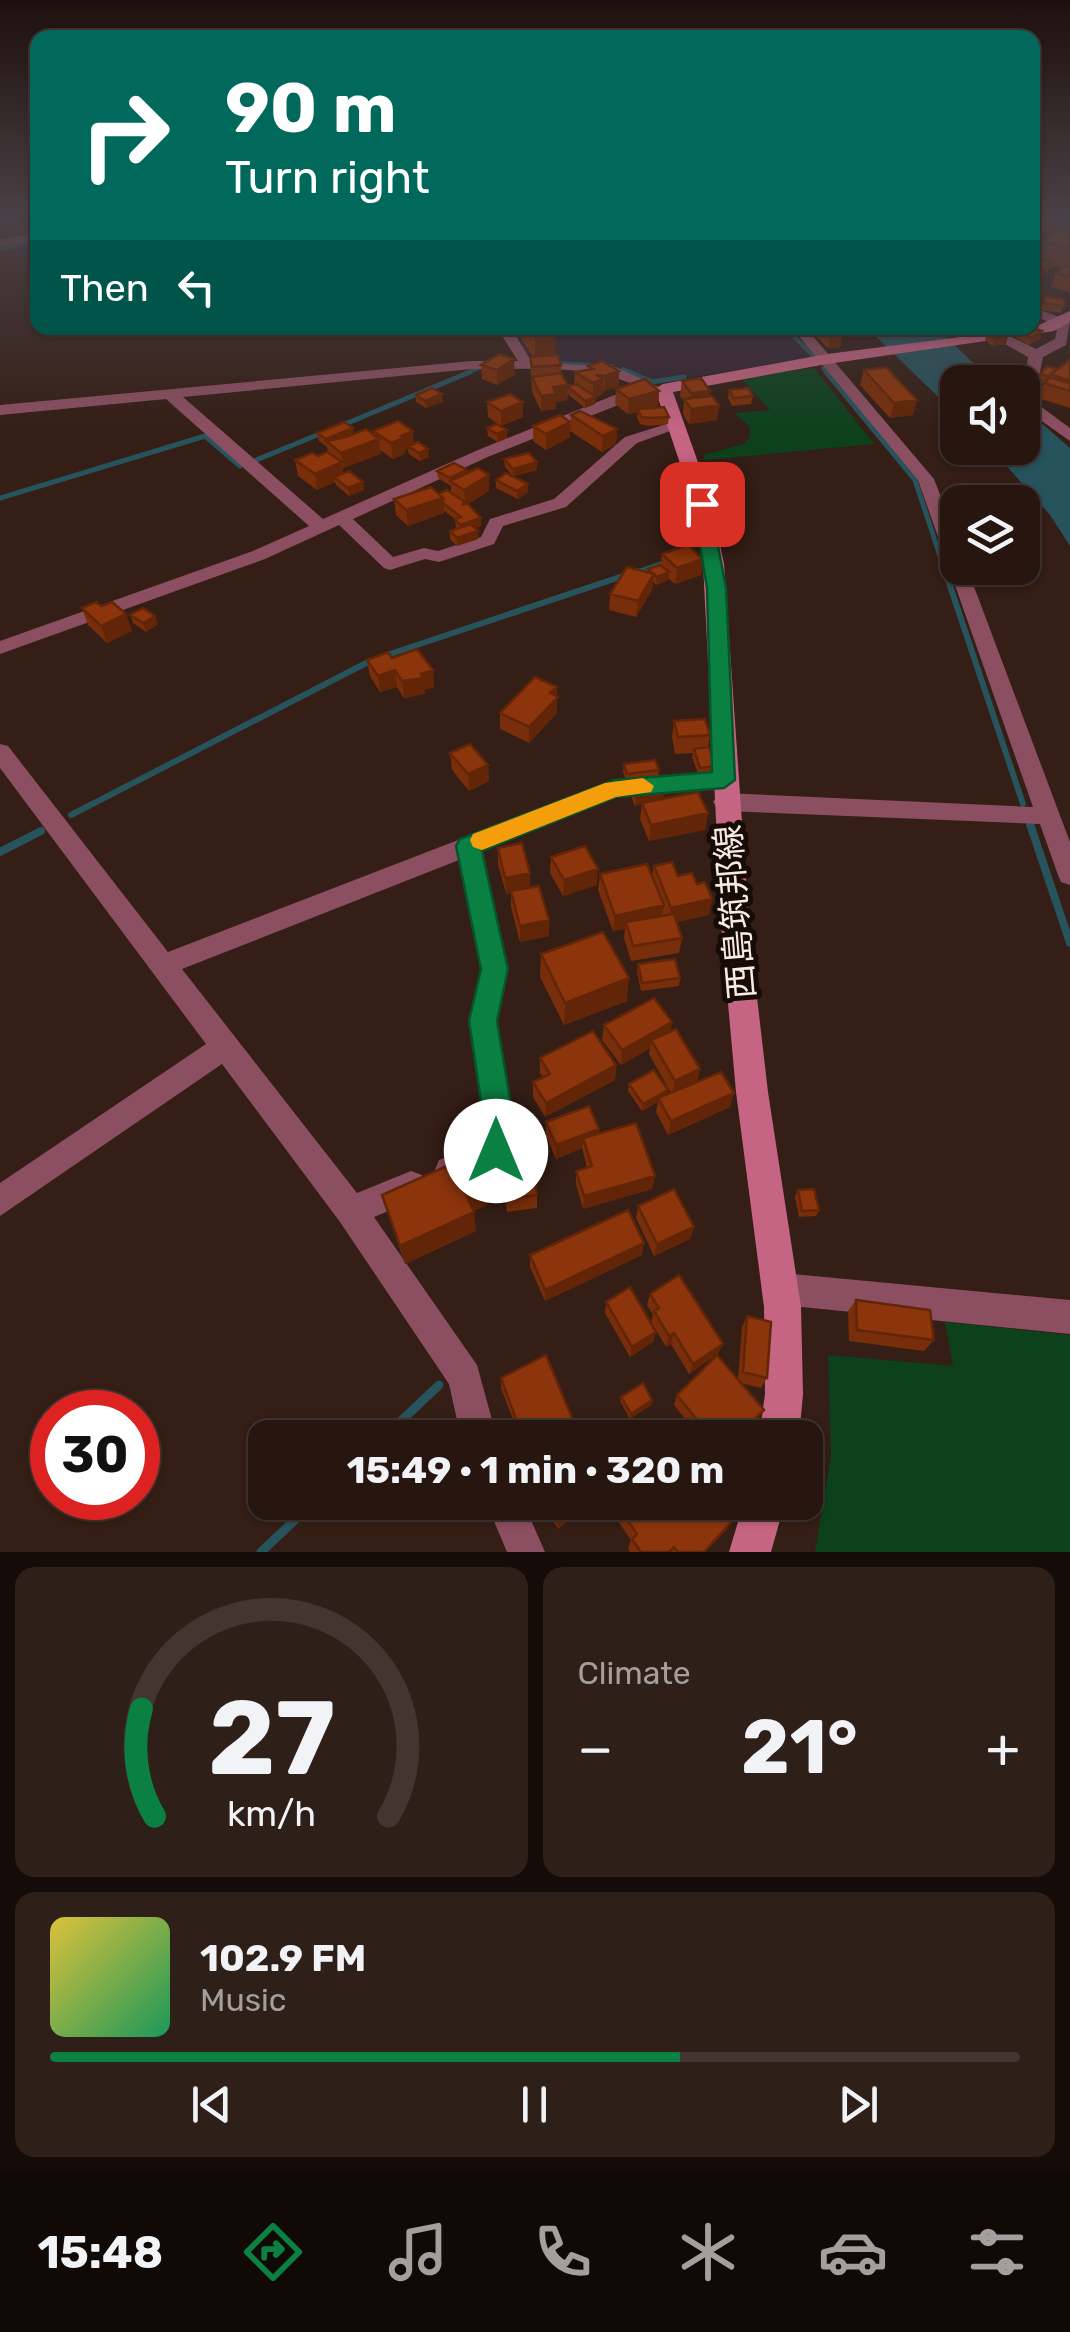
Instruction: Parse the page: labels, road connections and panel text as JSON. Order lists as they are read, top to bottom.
{
  "streets": {
    "main road": ["西島筑邦線"]
  },
  "page": {
    "turn": ["90 m", "Turn right"],
    "then": "Then",
    "limit": "30",
    "trip": "15:49 · 1 min · 320 m",
    "tile": "Climate",
    "heat": ["−", "21°", "+"],
    "song": ["102.9 FM", "Music"],
    "tabs": "15:48",
    "gauge": ["27", "km/h"]
  }
}
